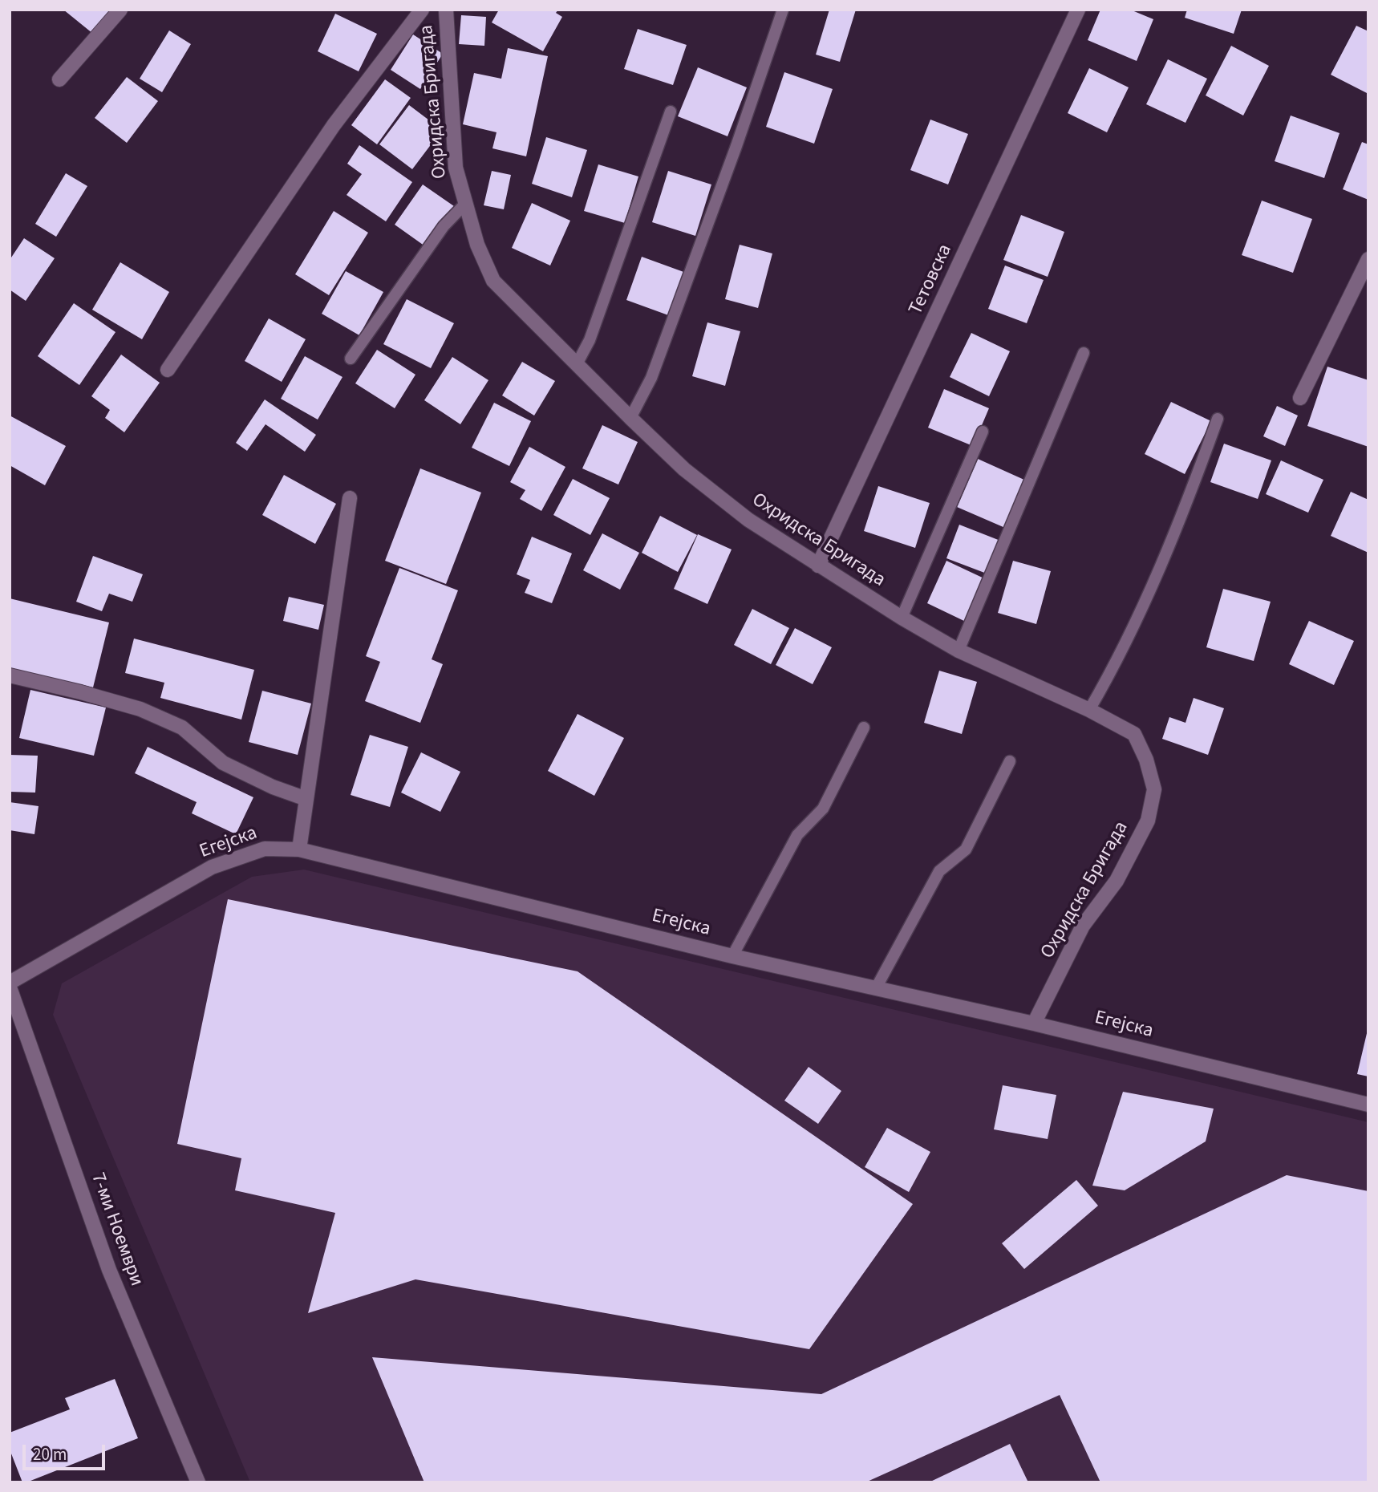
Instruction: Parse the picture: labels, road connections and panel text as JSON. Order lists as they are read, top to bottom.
{
  "streets": {
    "street": [
      "Охридска Бригада",
      "Тетовска",
      "Егејска",
      "7-ми Ноември"
    ]
  },
  "crossings": [
    ["Охридска Бригада", "Тетовска"],
    ["Охридска Бригада", "Егејска"]
  ],
  "scale_bar": "20 m"
}
